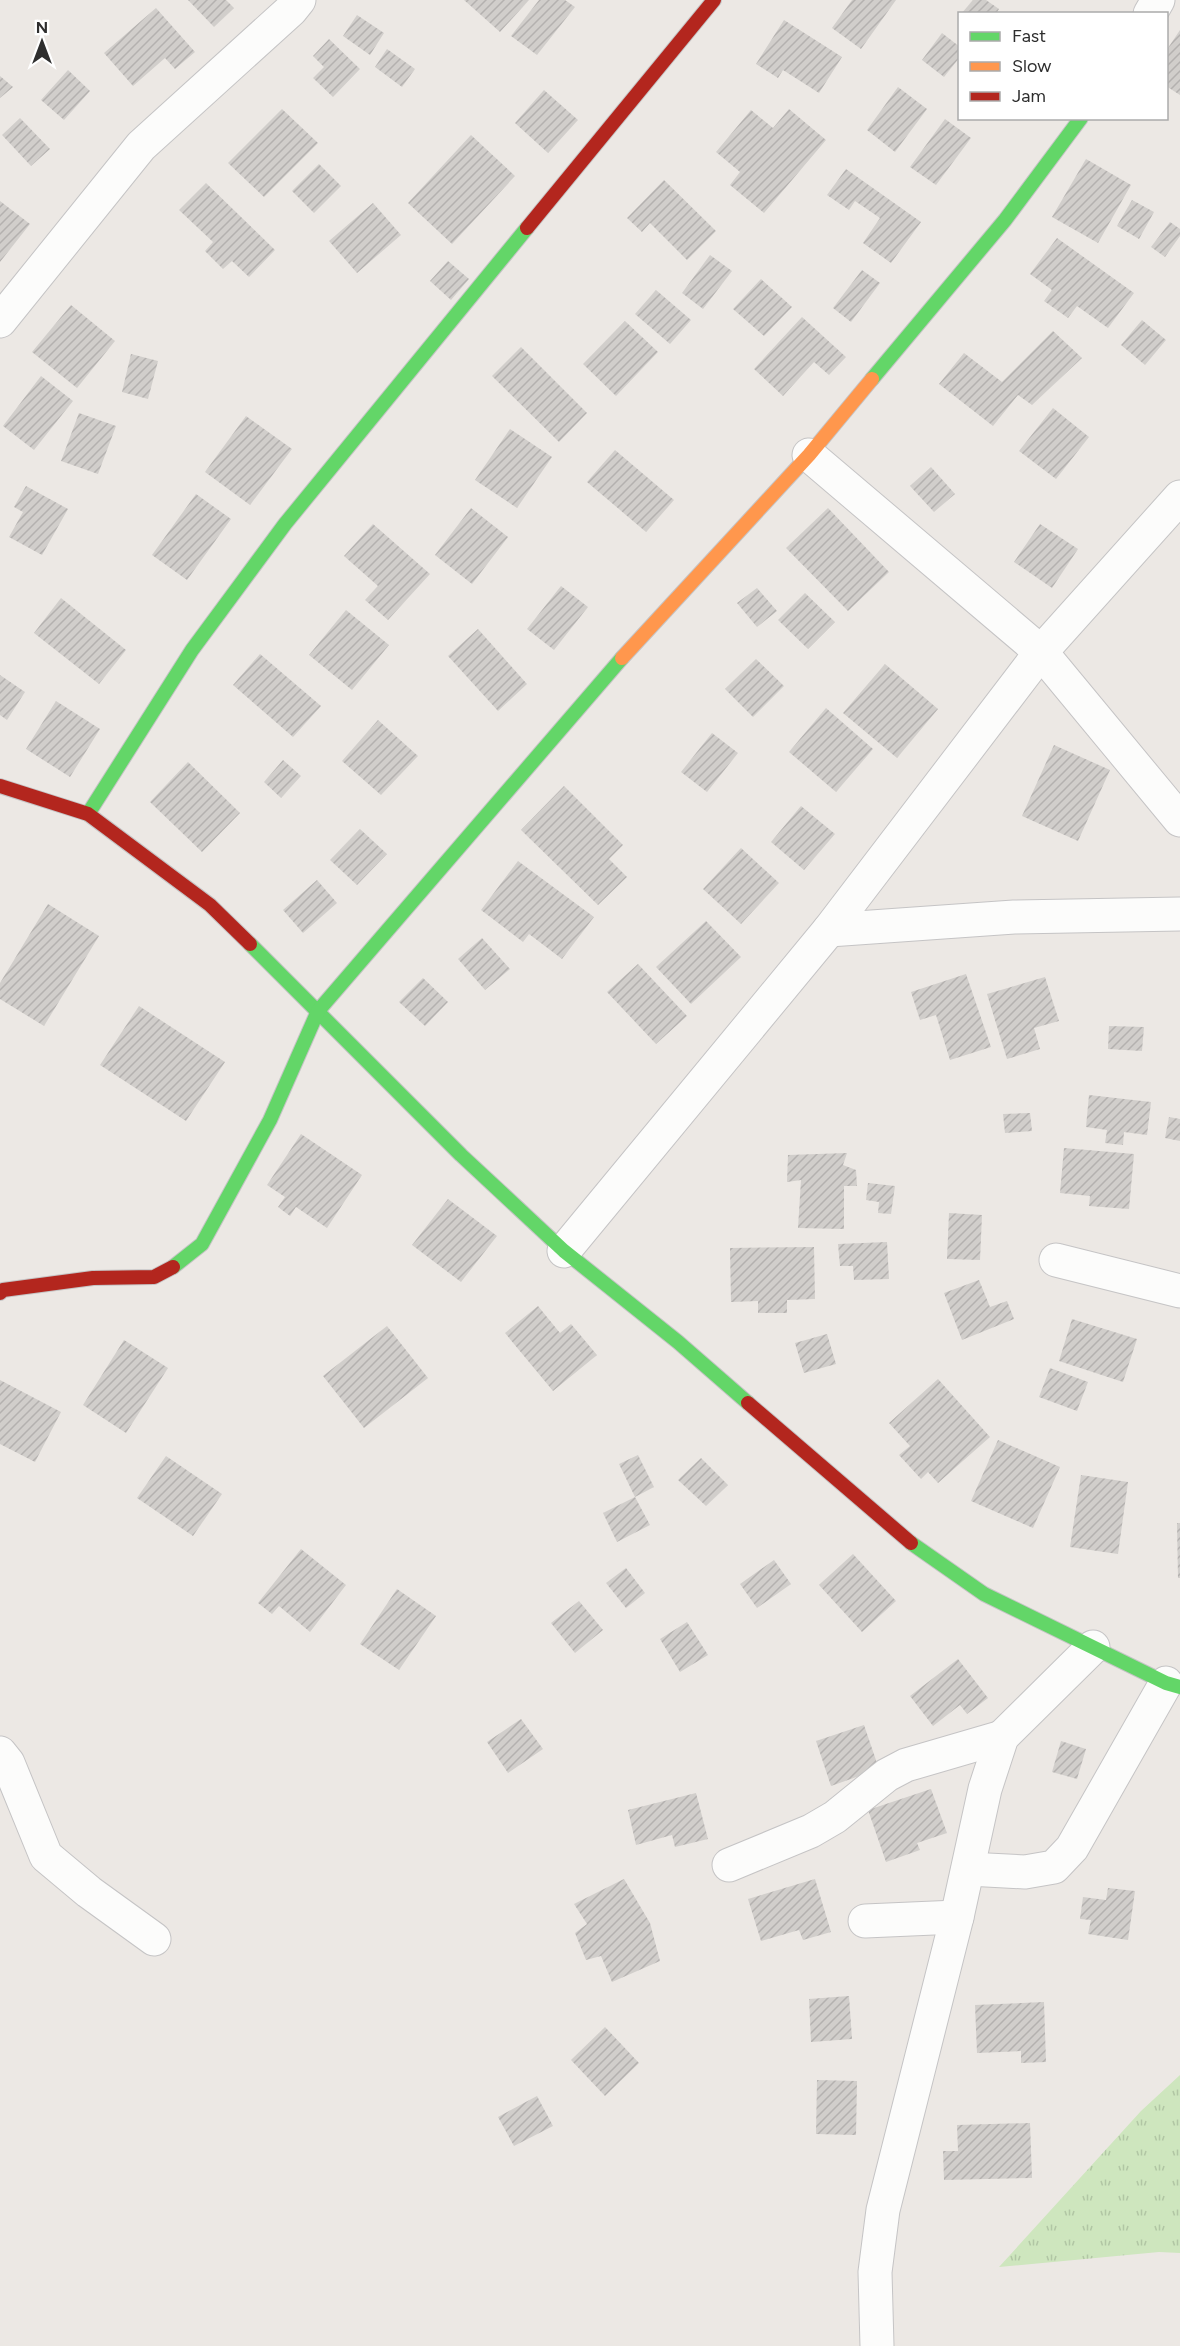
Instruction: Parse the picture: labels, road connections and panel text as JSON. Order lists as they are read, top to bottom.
{
  "legend": ["Fast", "Slow", "Jam"],
  "north": "top"
}
